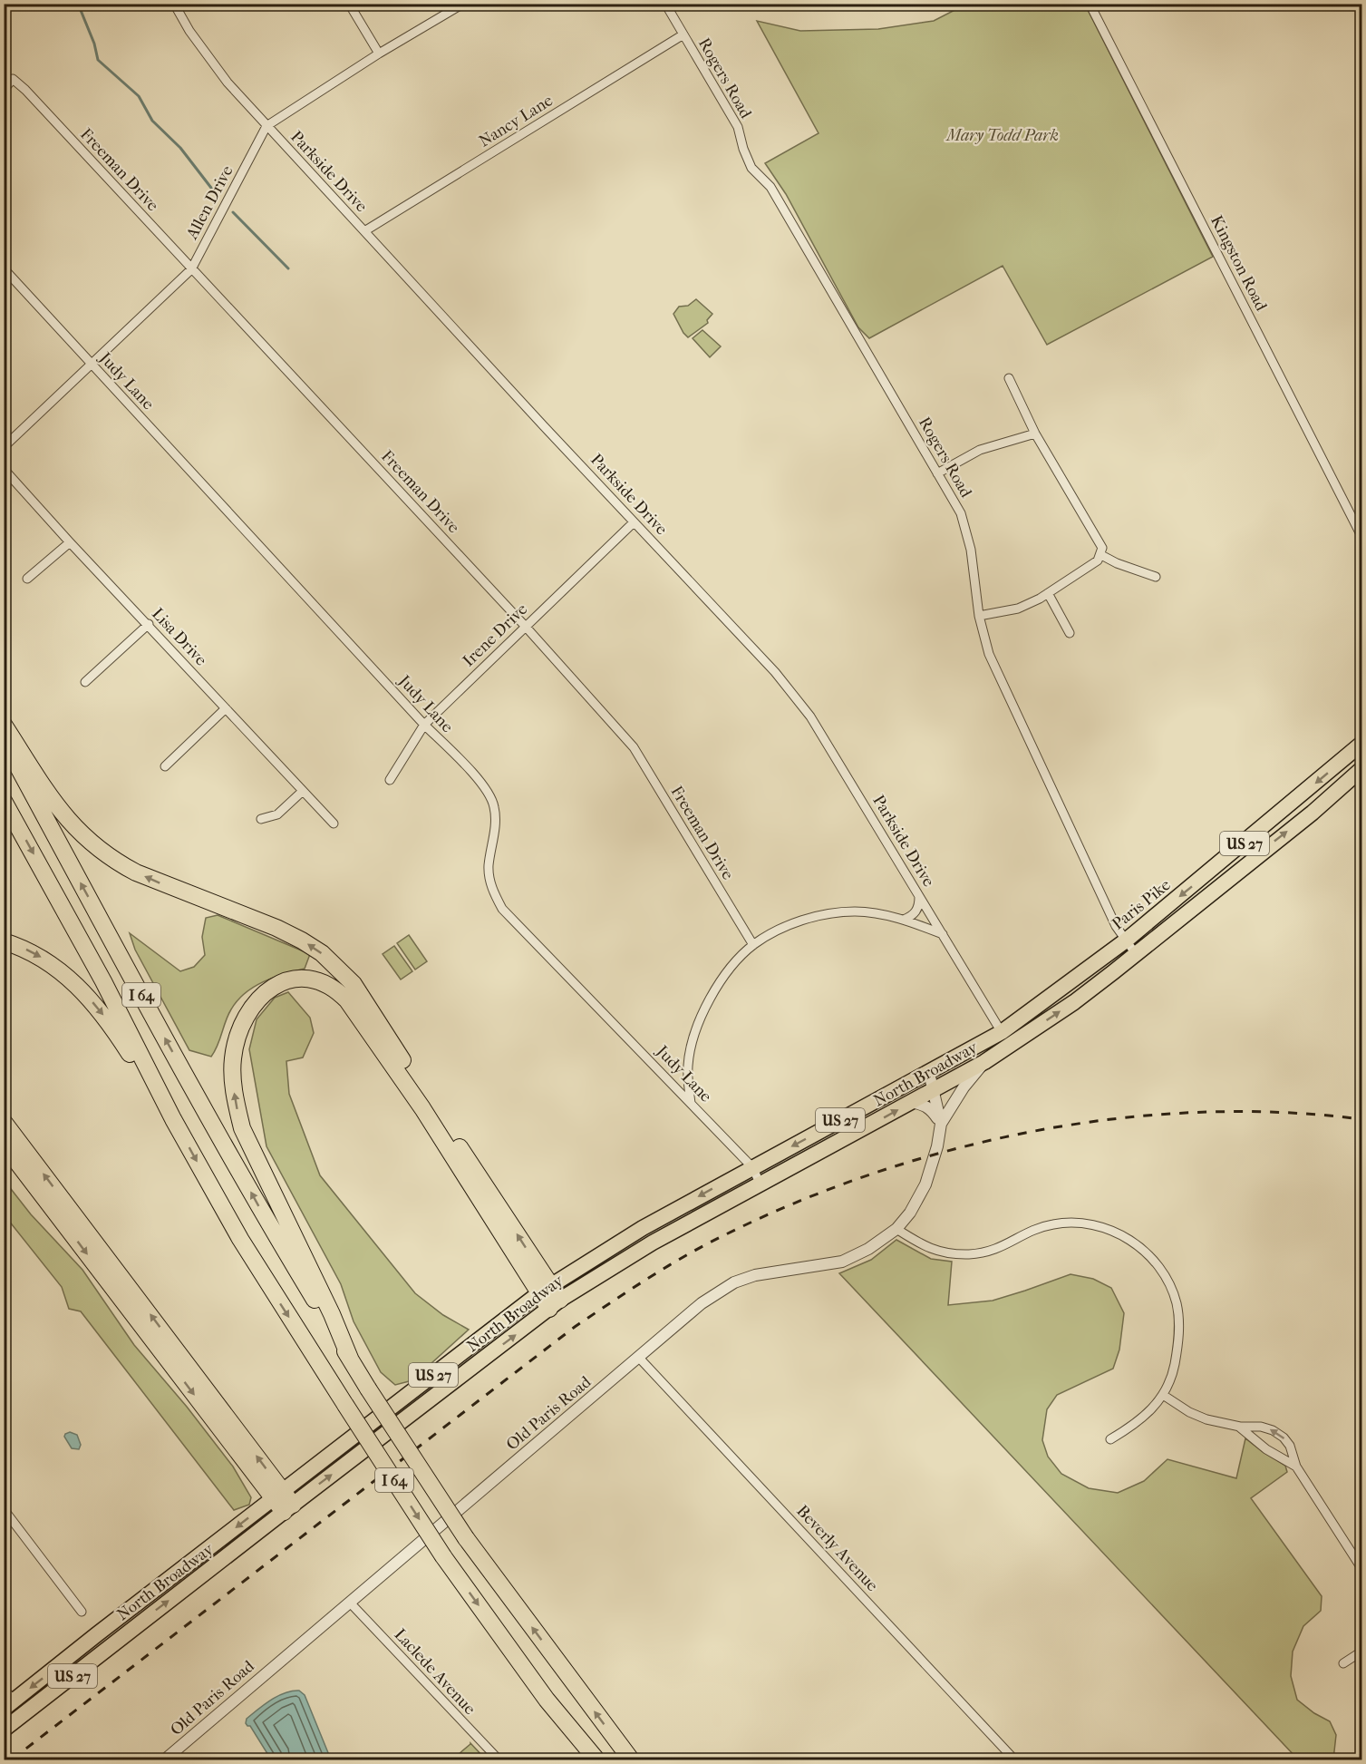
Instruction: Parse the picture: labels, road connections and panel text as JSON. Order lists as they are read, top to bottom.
{
  "streets": {
    "highway": [
      "US 27",
      "Paris Pike",
      "I 64",
      "North Broadway"
    ],
    "street": [
      "Rogers Road",
      "Nancy Lane",
      "Freeman Drive",
      "Parkside Drive",
      "Allen Drive",
      "Kingston Road",
      "Judy Lane",
      "Irene Drive",
      "Lisa Drive",
      "Old Paris Road",
      "Beverly Avenue",
      "Laclede Avenue"
    ]
  },
  "crossings": [
    ["Rogers Road", "Nancy Lane"],
    ["Rogers Road", "Paris Pike"],
    ["Nancy Lane", "Parkside Drive"],
    ["Freeman Drive", "Allen Drive"],
    ["Freeman Drive", "Irene Drive"],
    ["Parkside Drive", "Allen Drive"],
    ["Parkside Drive", "Irene Drive"],
    ["Parkside Drive", "Paris Pike"],
    ["Parkside Drive", "North Broadway"],
    ["Allen Drive", "Judy Lane"],
    ["Judy Lane", "Irene Drive"],
    ["Judy Lane", "North Broadway"],
    ["Paris Pike", "North Broadway"],
    ["North Broadway", "Old Paris Road"],
    ["Old Paris Road", "Beverly Avenue"],
    ["Old Paris Road", "Laclede Avenue"]
  ],
  "parks": ["Mary Todd Park"]
}
